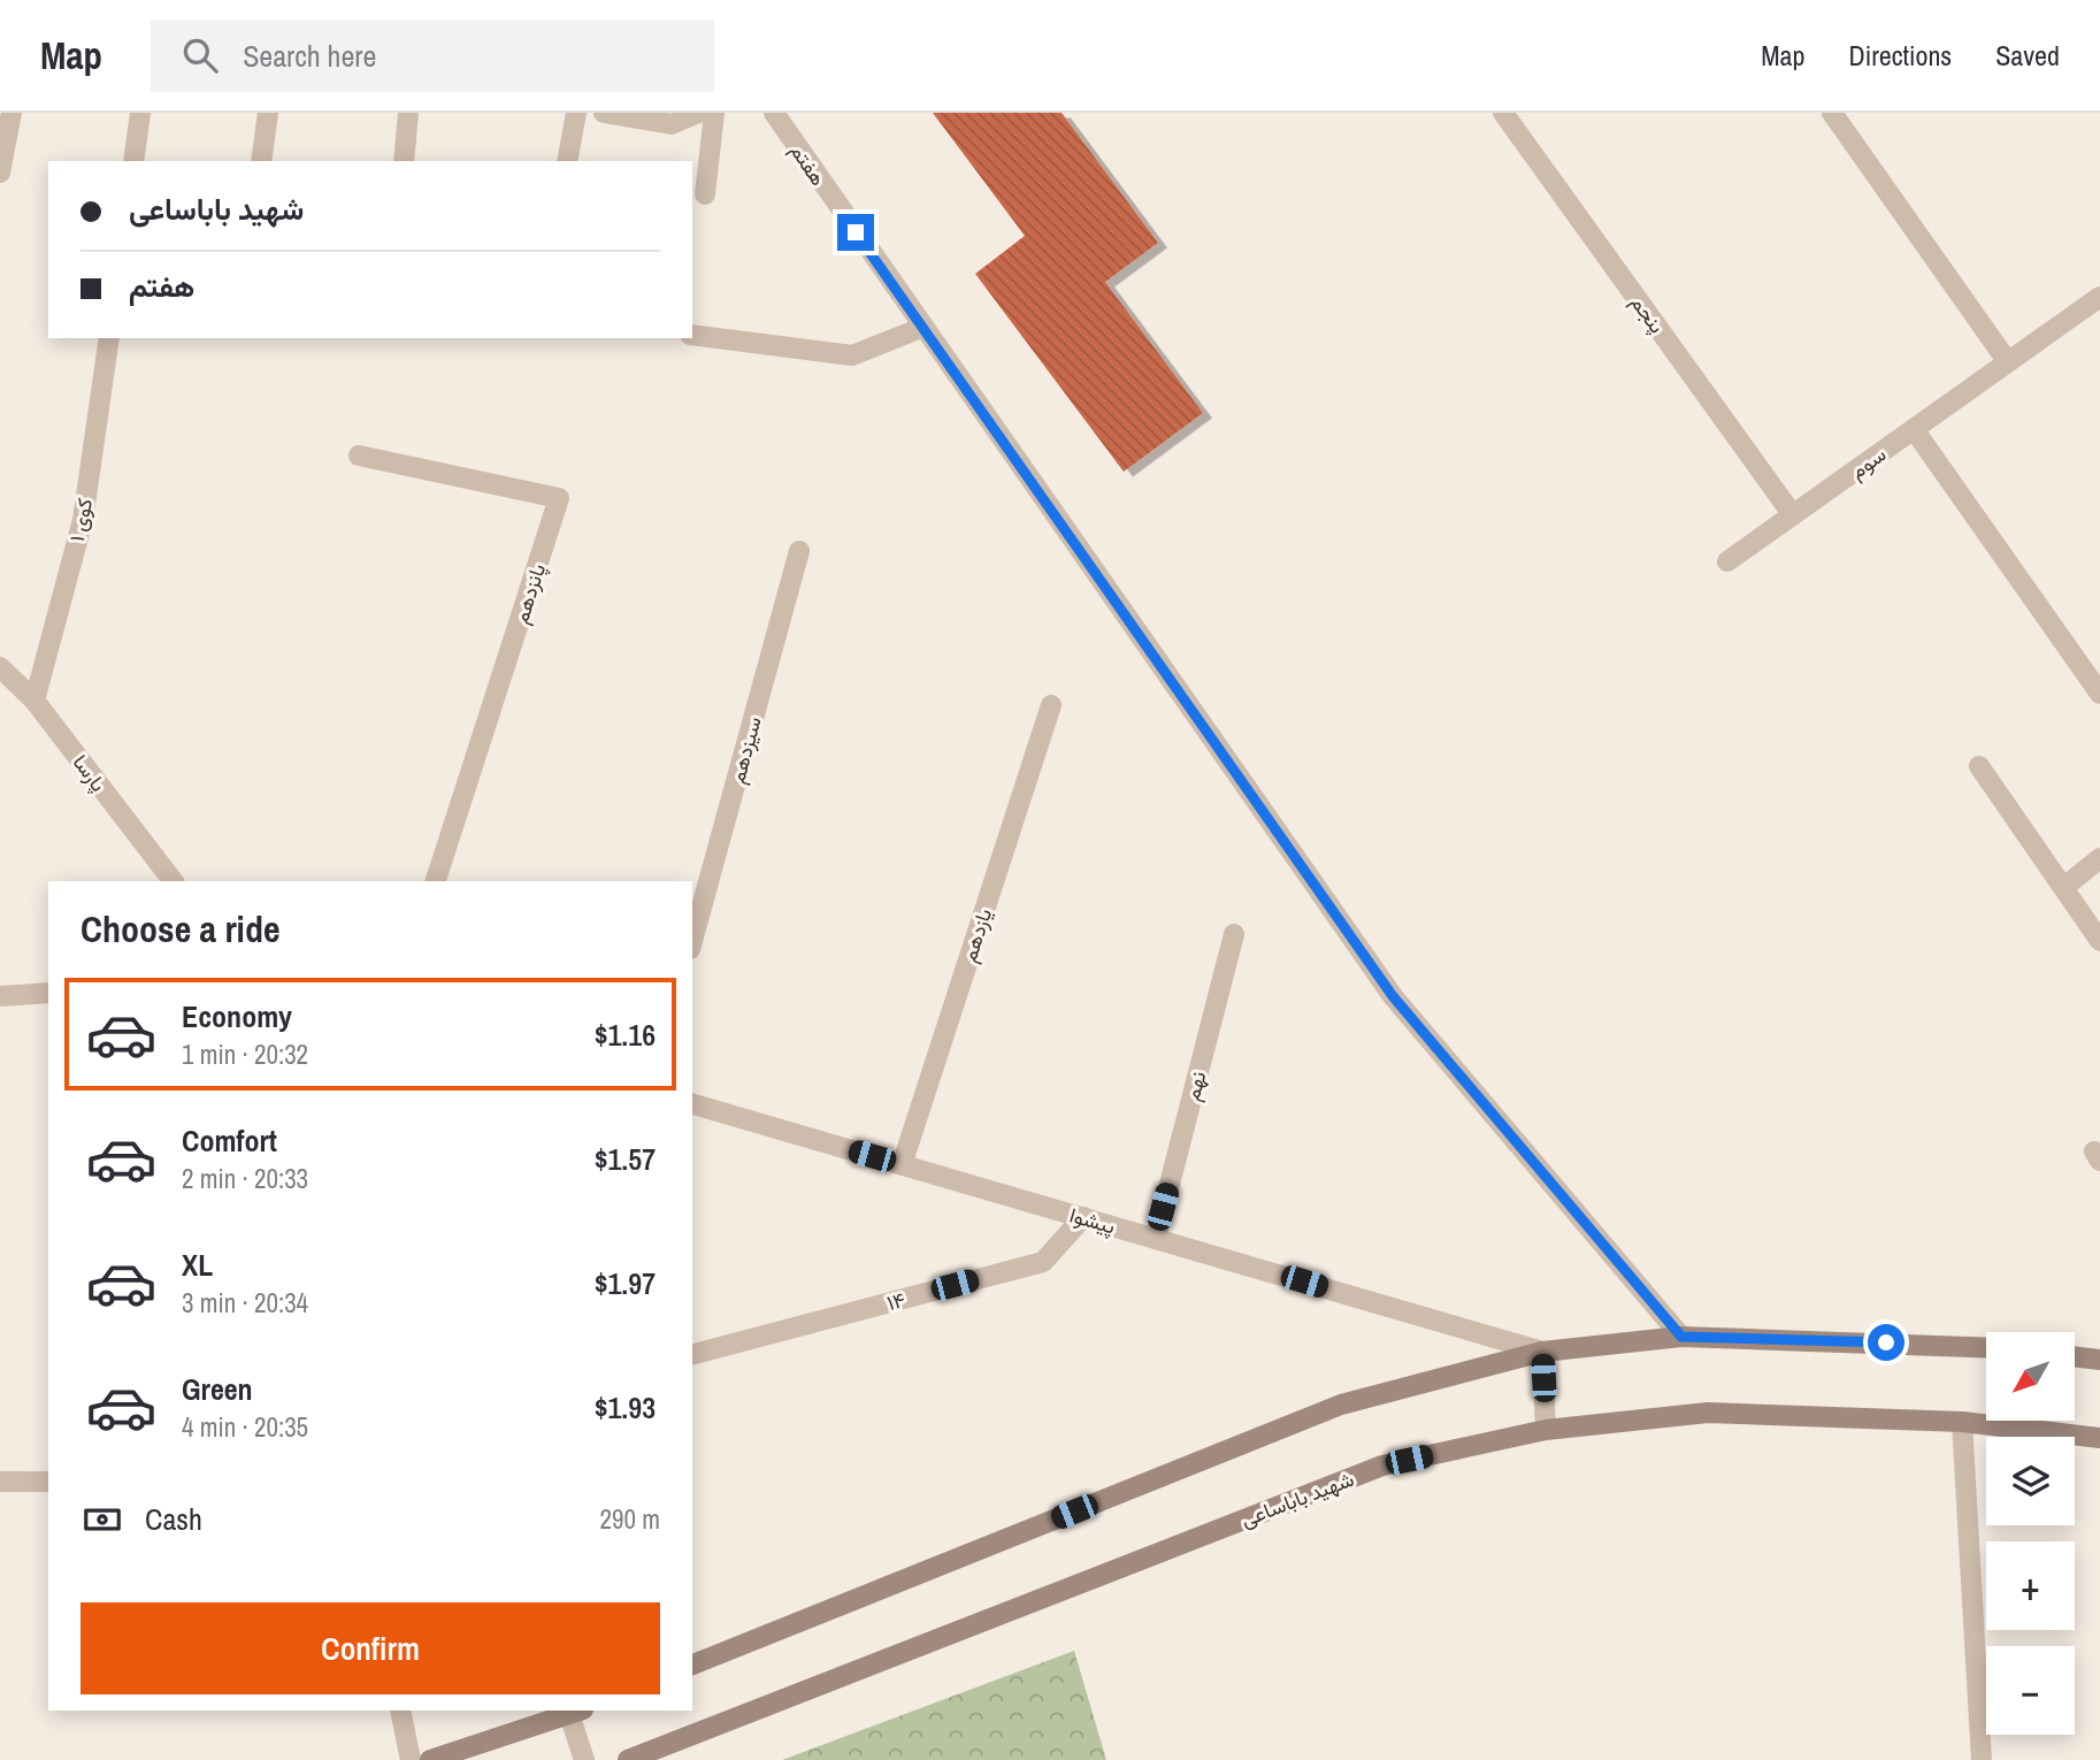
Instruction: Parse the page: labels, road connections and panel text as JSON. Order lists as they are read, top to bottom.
{
  "streets": {
    "main road": ["شهید باباساعی"],
    "street": [
      "هفتم",
      "پنجم",
      "سوم",
      "کوی ۱",
      "پانزدهم",
      "سیزدهم",
      "پارسا",
      "یازدهم",
      "نهم",
      "پیشوا",
      "۱۴"
    ]
  },
  "crossings": [
    ["پنجم", "سوم"],
    ["کوی ۱", "پارسا"],
    ["یازدهم", "پیشوا"],
    ["نهم", "پیشوا"],
    ["پیشوا", "۱۴"]
  ],
  "north": "bottom left",
  "page": {
    "header": "Map",
    "search": "Search here",
    "nav": ["Map", "Directions", "Saved"],
    "banner": ["شهید باباساعی", "هفتم"],
    "heading": "Choose a ride",
    "list": [
      {
        "name": "Economy",
        "note": "1 min · 20:32",
        "value": "$1.16"
      },
      {
        "name": "Comfort",
        "note": "2 min · 20:33",
        "value": "$1.57"
      },
      {
        "name": "XL",
        "note": "3 min · 20:34",
        "value": "$1.97"
      },
      {
        "name": "Green",
        "note": "4 min · 20:35",
        "value": "$1.93"
      }
    ],
    "map_buttons": ["+", "−"],
    "pay": ["Cash", "290 m"],
    "buttons": "Confirm"
  }
}
